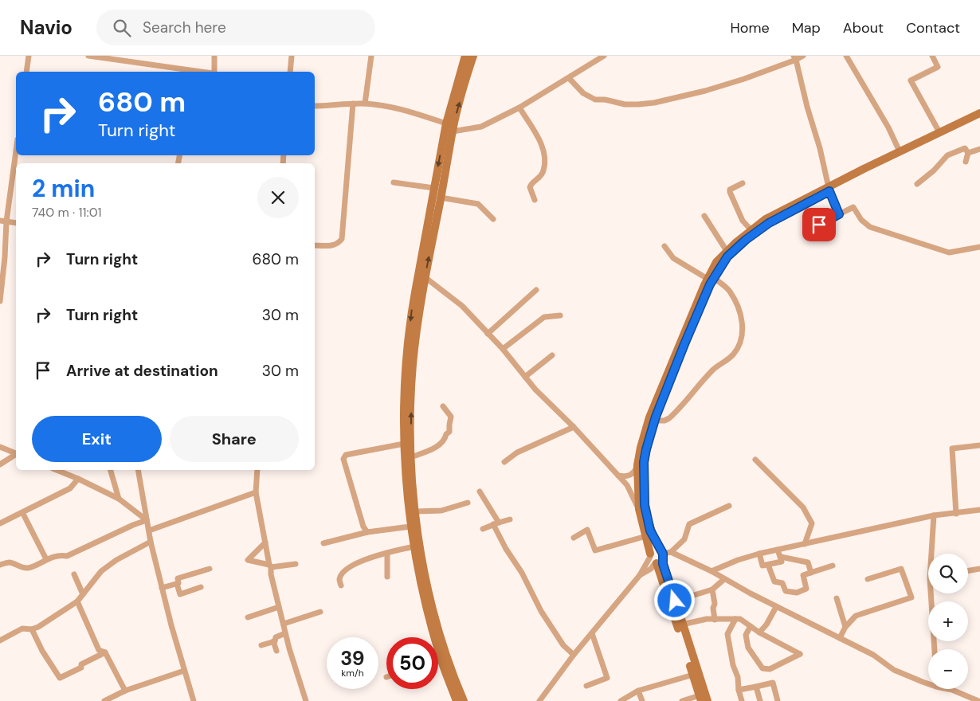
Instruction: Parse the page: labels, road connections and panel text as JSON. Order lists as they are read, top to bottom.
{
  "page": {
    "header": "Navio",
    "search": "Search here",
    "nav": [
      "Home",
      "Map",
      "About",
      "Contact"
    ],
    "turn": ["680 m", "Turn right"],
    "heading": ["2 min", "740 m · 11:01"],
    "list": [
      {
        "name": "Turn right",
        "value": "680 m"
      },
      {
        "name": "Turn right",
        "value": "30 m"
      },
      {
        "name": "Arrive at destination",
        "value": "30 m"
      }
    ],
    "buttons": ["Exit", "Share"],
    "map_buttons": ["+", "−"],
    "speed": "39 km/h",
    "limit": "50"
  }
}
